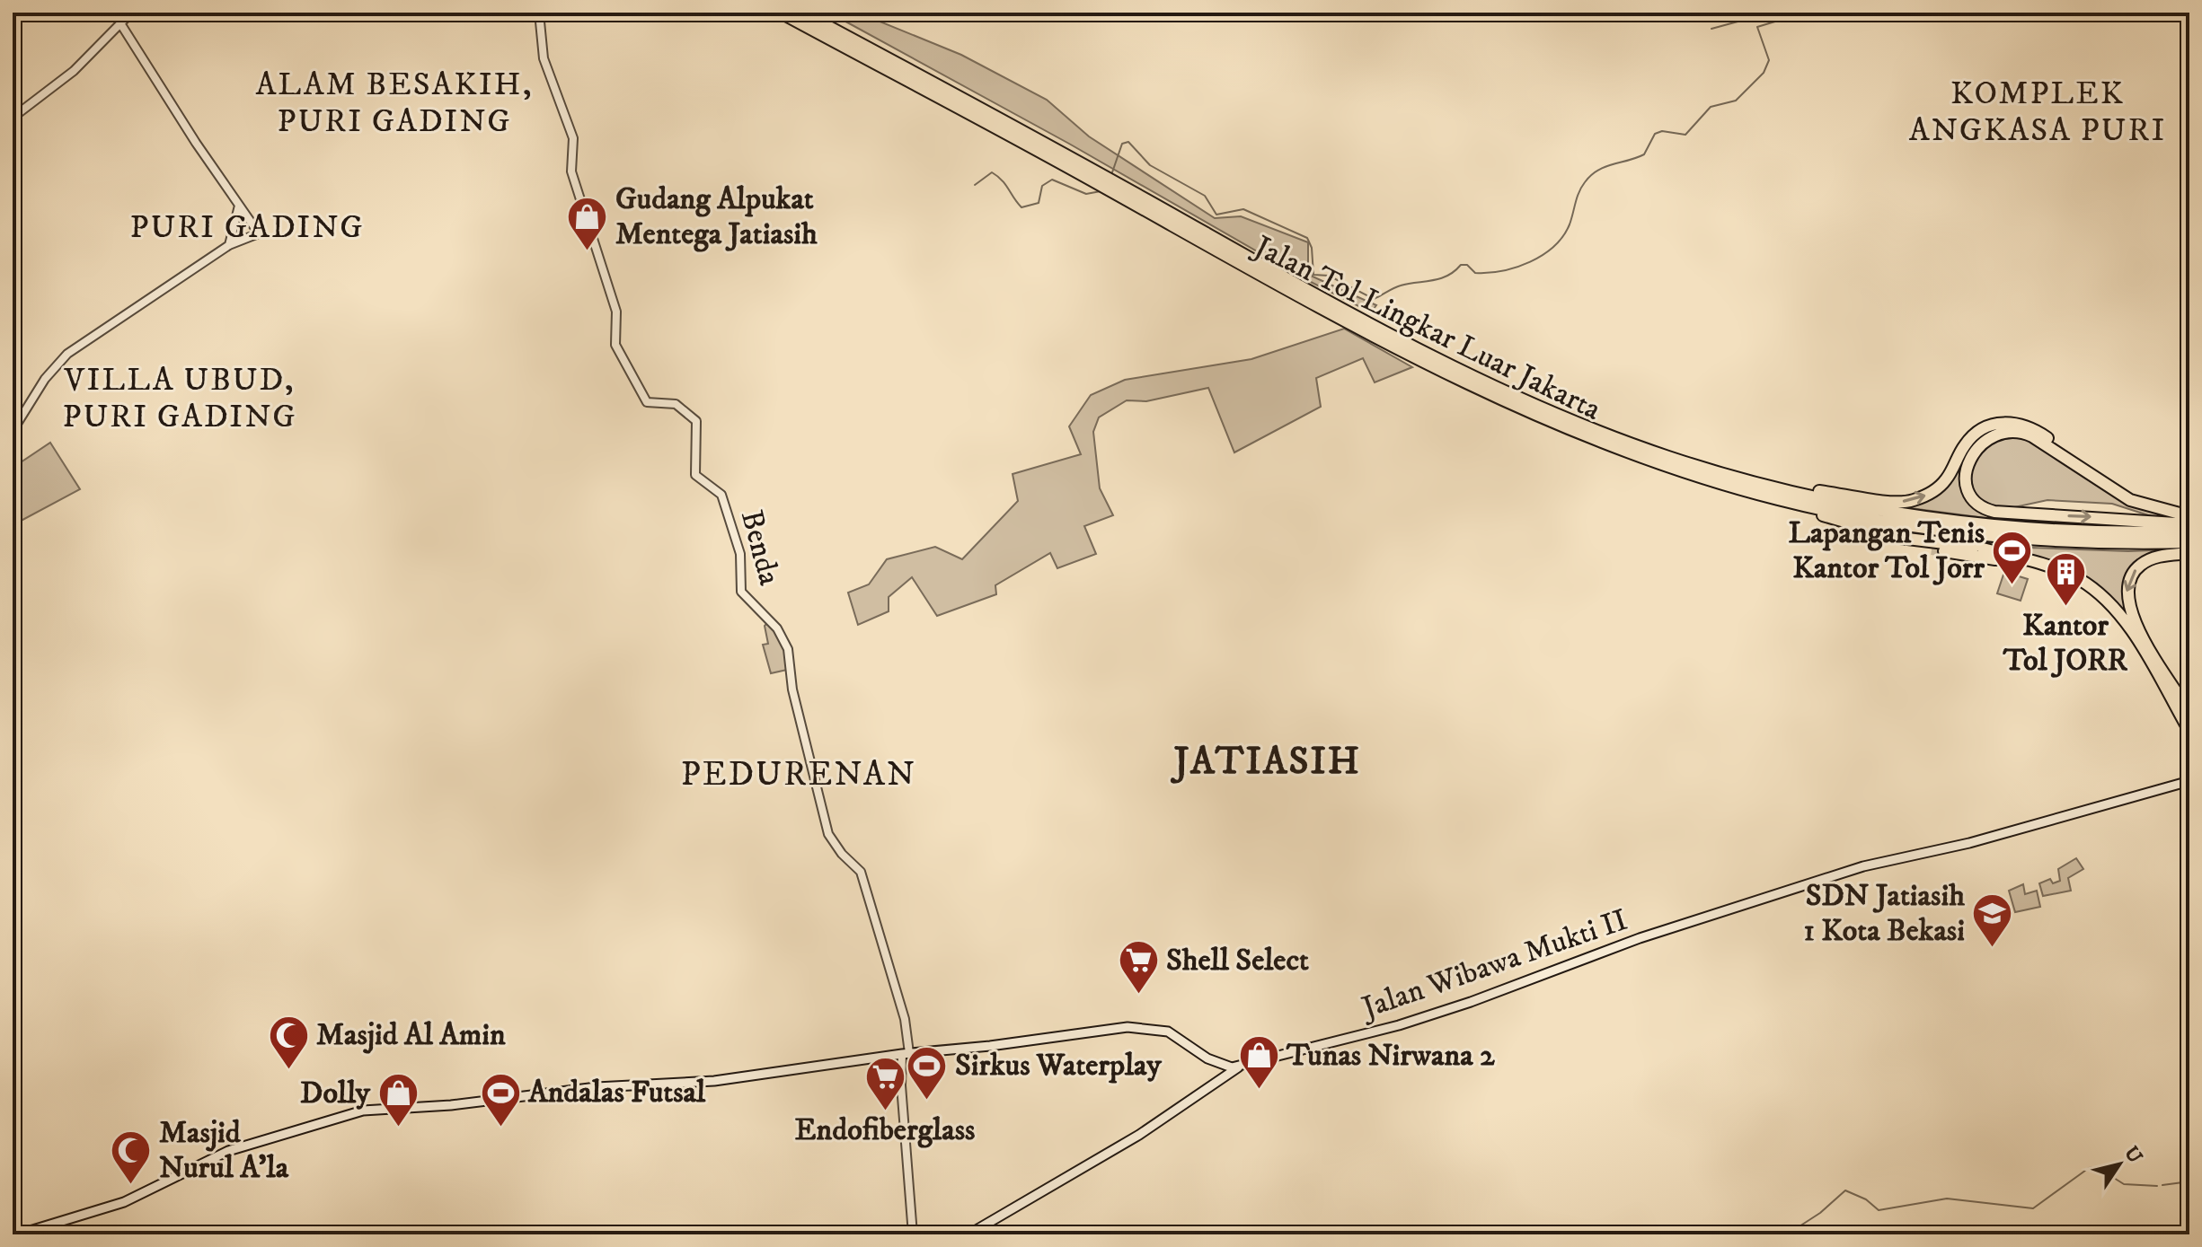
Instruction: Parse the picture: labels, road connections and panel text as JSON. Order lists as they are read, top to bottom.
{
  "streets": {
    "highway": ["Jalan Tol Lingkar Luar Jakarta"],
    "main road": ["Jalan Wibawa Mukti II"],
    "street": ["Benda"]
  },
  "districts": [
    "ALAM BESAKIH, PURI GADING",
    "KOMPLEK ANGKASA PURI",
    "PURI GADING",
    "VILLA UBUD, PURI GADING",
    "JATIASIH",
    "PEDURENAN"
  ],
  "places": {
    "shop": ["Gudang Alpukat Mentega Jatiasih", "Tunas Nirwana 2", "Dolly"],
    "sports": ["Lapangan Tenis Kantor Tol Jorr", "Sirkus Waterplay", "Andalas Futsal"],
    "building": ["Kantor Tol JORR"],
    "school or university": ["SDN Jatiasih 1 Kota Bekasi"],
    "supermarket": ["Shell Select", "Endofiberglass"],
    "mosque": ["Masjid Al Amin", "Masjid Nurul A'la"]
  },
  "north": "top right"
}
